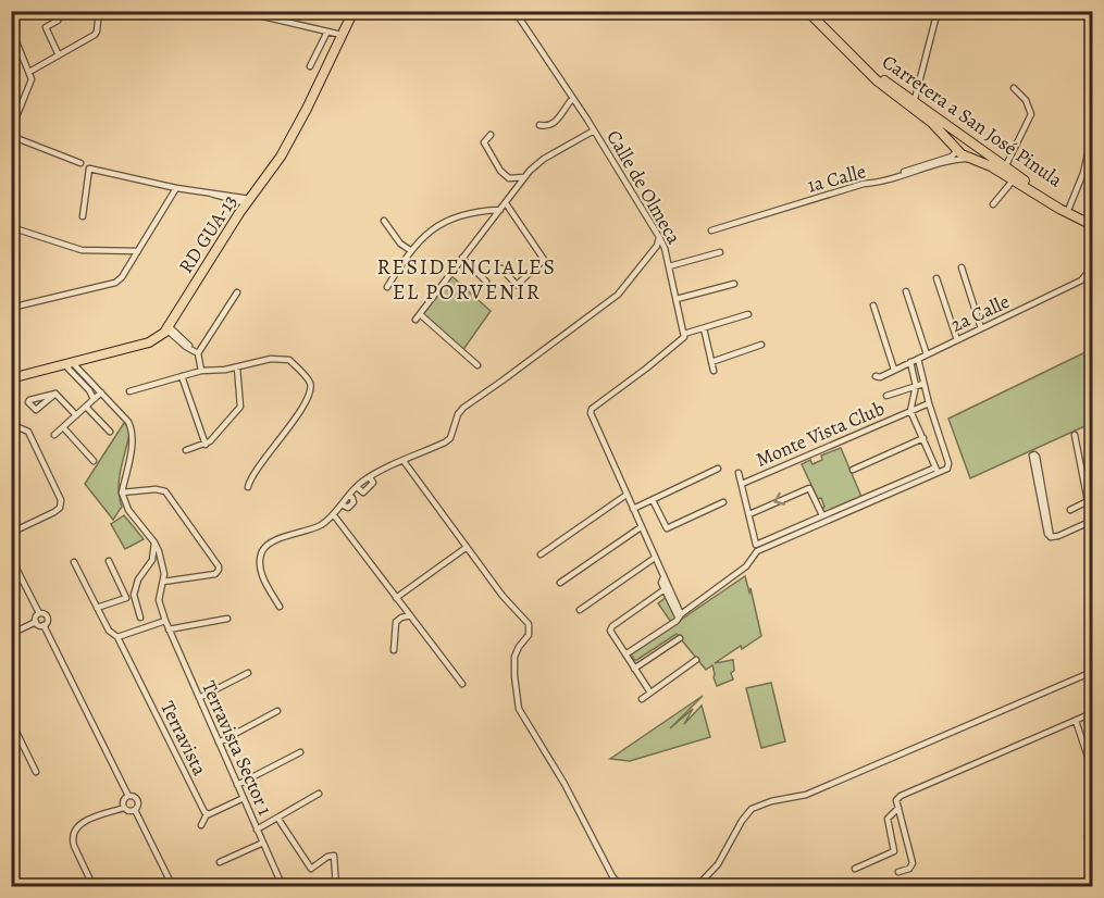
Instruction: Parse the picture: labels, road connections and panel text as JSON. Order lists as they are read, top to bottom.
{
  "streets": {
    "main road": ["Carretera a San José Pinula", "RD GUA-13"],
    "street": [
      "1a Calle",
      "Calle de Olmeca",
      "2a Calle",
      "Monte Vista Club",
      "Terravista",
      "Terravista Sector 1"
    ]
  },
  "crossings": [
    ["Carretera a San José Pinula", "1a Calle"],
    ["2a Calle", "Monte Vista Club"]
  ],
  "districts": ["RESIDENCIALES EL PORVENIR"]
}
